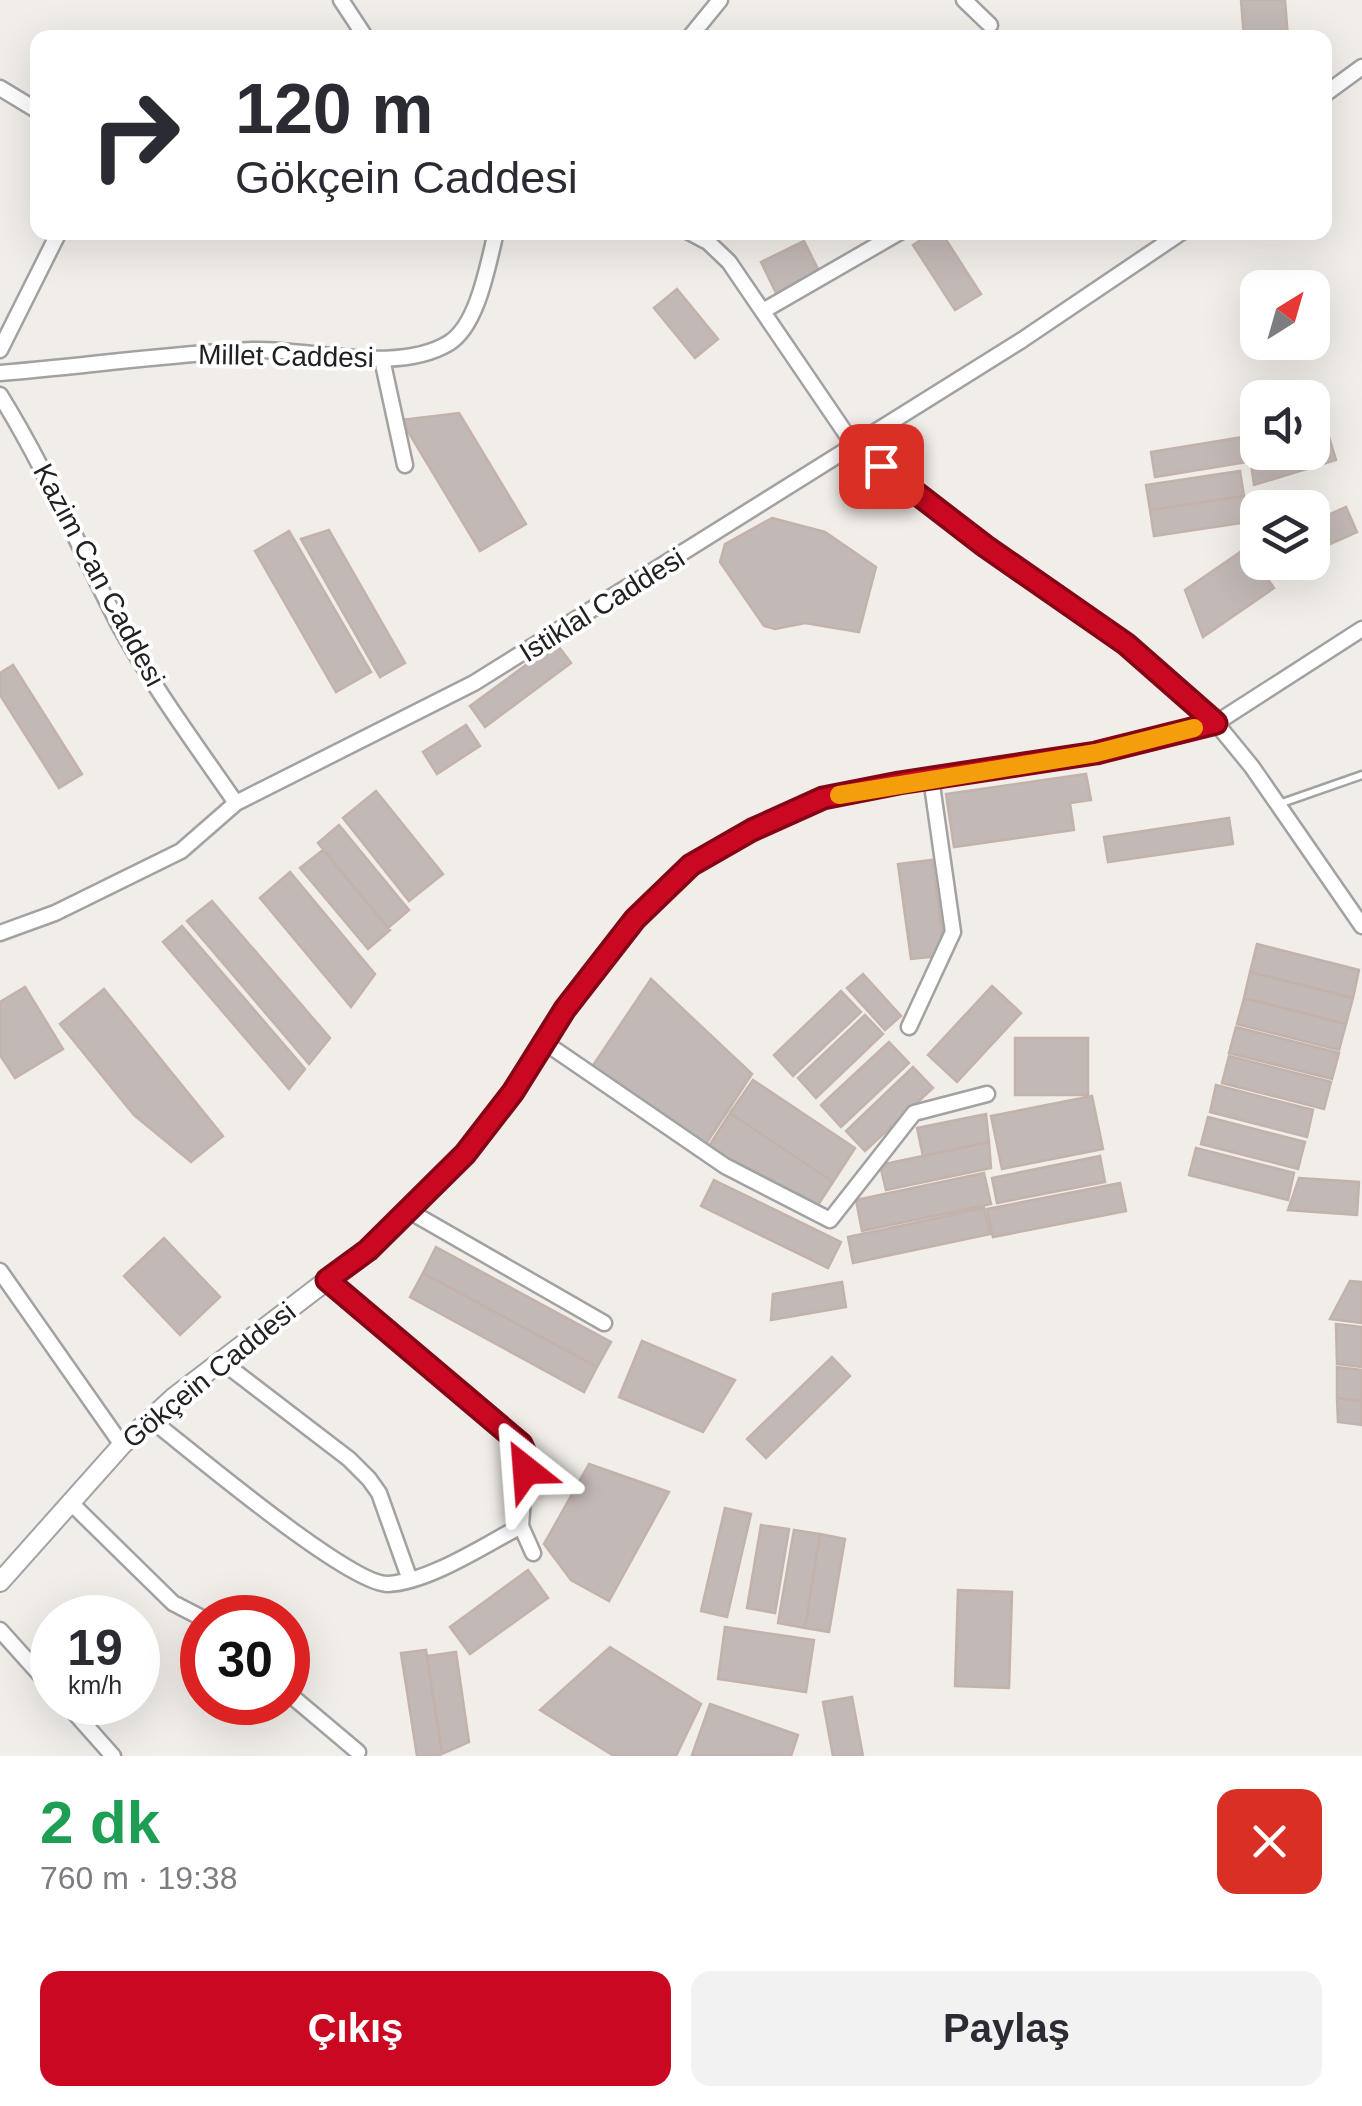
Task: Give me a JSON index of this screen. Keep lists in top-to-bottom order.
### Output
{
  "streets": {
    "street": [
      "Millet Caddesi",
      "Kazim Can Caddesi",
      "Istiklal Caddesi",
      "Gökçein Caddesi"
    ]
  },
  "crossings": [
    ["Kazim Can Caddesi", "Istiklal Caddesi"]
  ],
  "north": "top right",
  "page": {
    "turn": ["120 m", "Gökçein Caddesi"],
    "speed": "19 km/h",
    "limit": "30",
    "heading": ["2 dk", "760 m · 19:38"],
    "buttons": ["Çıkış", "Paylaş"]
  }
}
